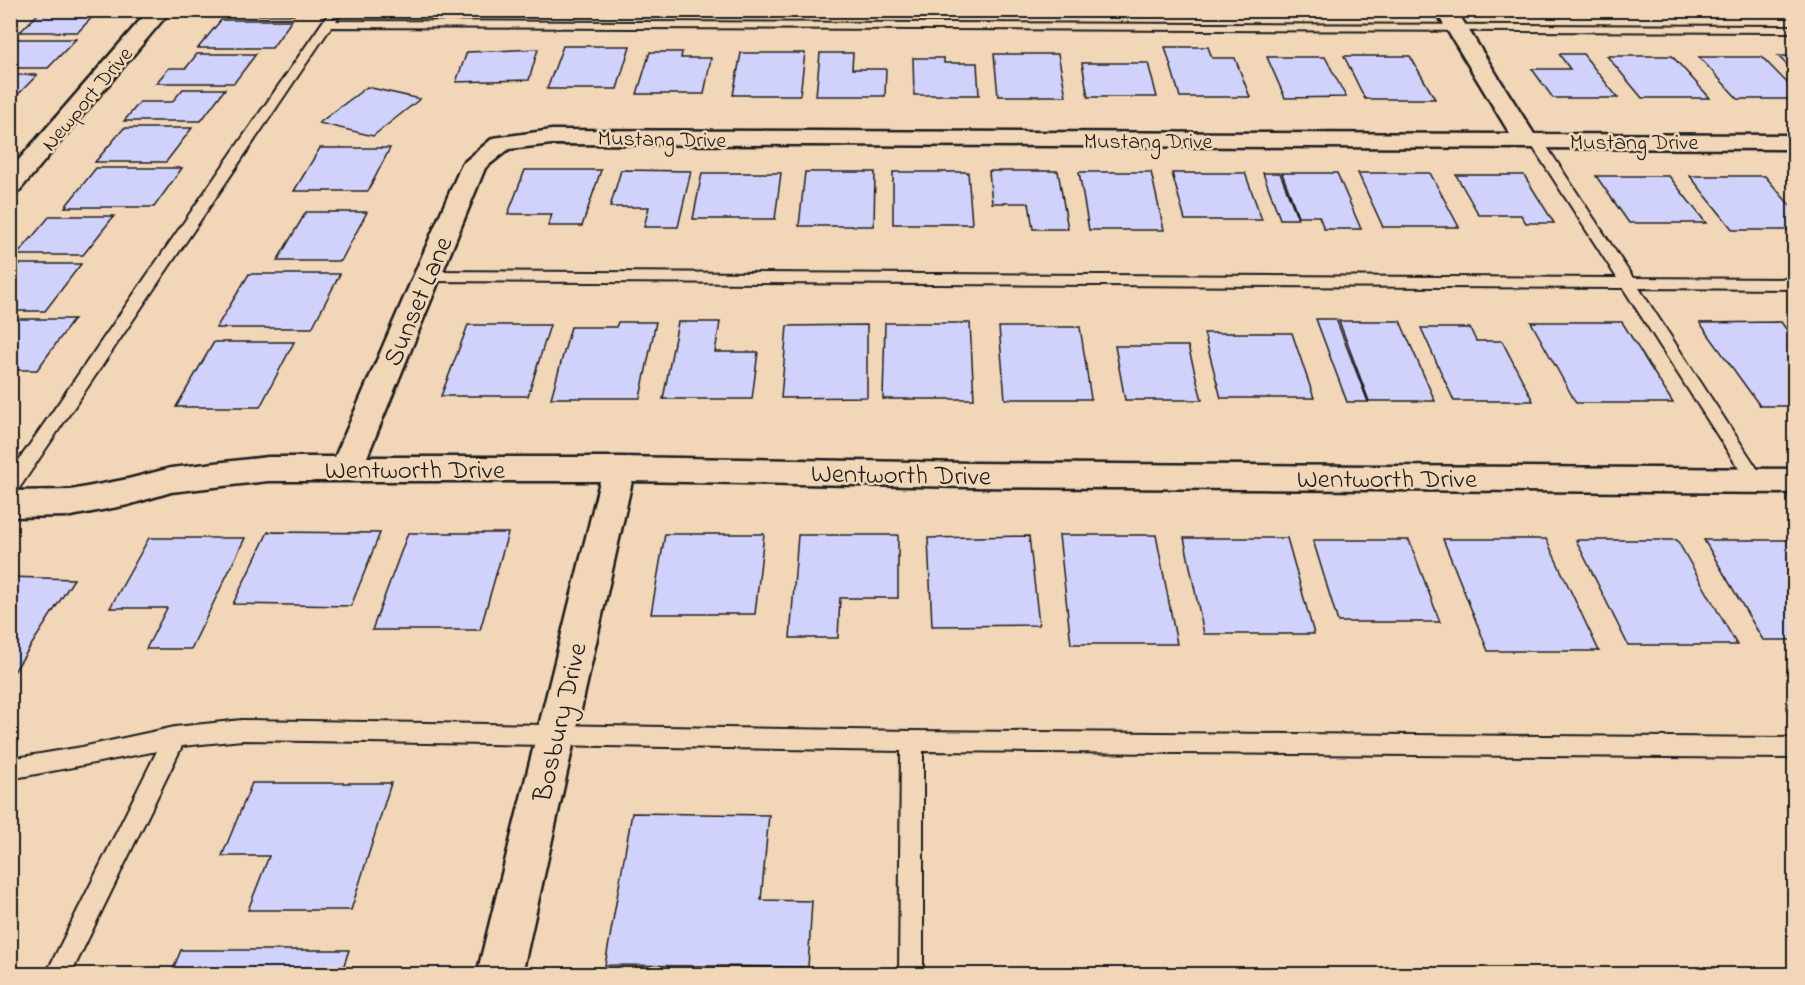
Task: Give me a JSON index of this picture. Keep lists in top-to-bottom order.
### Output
{
  "streets": {
    "street": [
      "Newport Drive",
      "Mustang Drive",
      "Sunset Lane",
      "Wentworth Drive",
      "Bosbury Drive"
    ]
  },
  "crossings": [
    ["Mustang Drive", "Sunset Lane"],
    ["Sunset Lane", "Wentworth Drive"],
    ["Wentworth Drive", "Bosbury Drive"]
  ]
}
